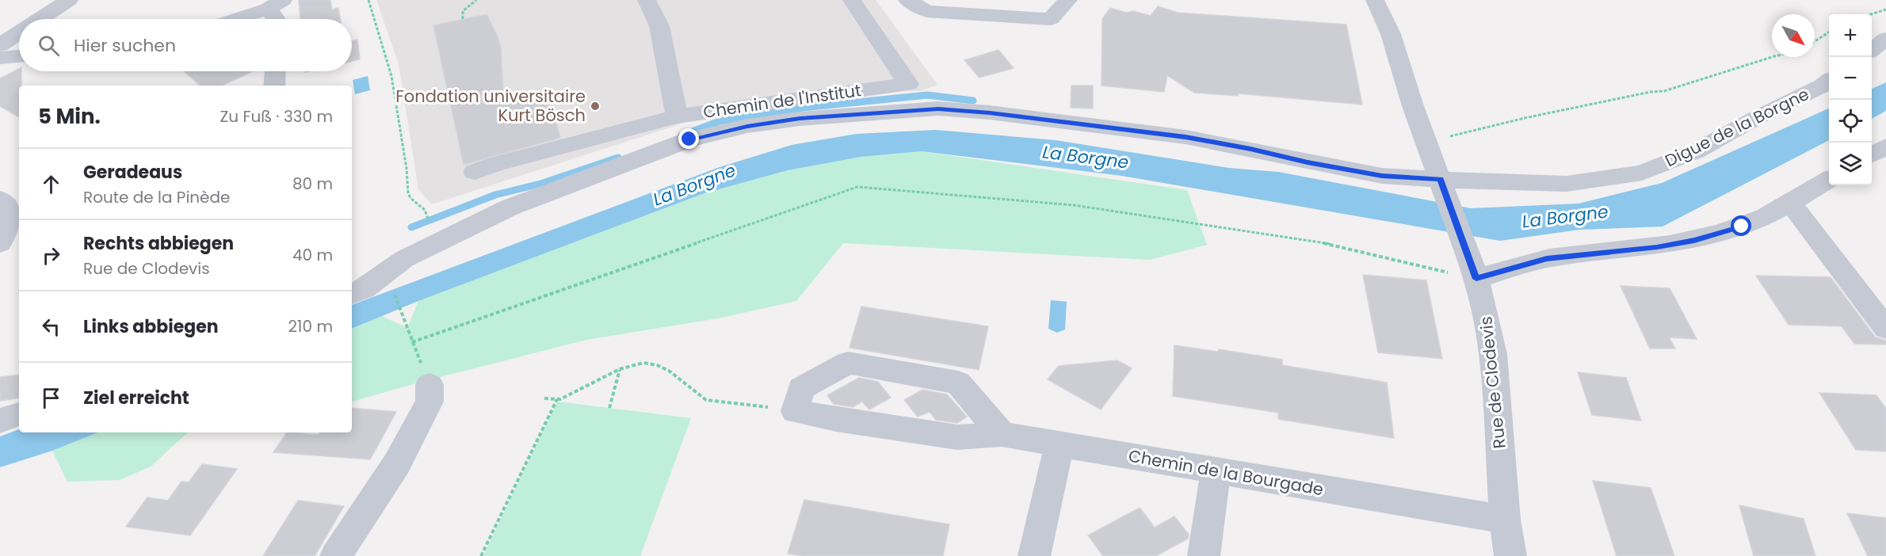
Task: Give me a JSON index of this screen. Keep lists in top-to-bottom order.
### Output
{
  "streets": {
    "street": [
      "Chemin de l'Institut",
      "Digue de la Borgne",
      "Rue de Clodevis",
      "Chemin de la Bourgade"
    ]
  },
  "crossings": [
    ["Digue de la Borgne", "Rue de Clodevis"],
    ["Rue de Clodevis", "Chemin de la Bourgade"]
  ],
  "water": ["La Borgne"],
  "places": ["Fondation universitaire Kurt Bösch"],
  "north": "bottom right",
  "page": {
    "map_buttons": ["+", "−"],
    "search": "Hier suchen",
    "heading": ["5 Min.", "Zu Fuß · 330 m"],
    "list": [
      ["Geradeaus", "Route de la Pinède", "80 m"],
      ["Rechts abbiegen", "Rue de Clodevis", "40 m"],
      ["Links abbiegen", "210 m"],
      "Ziel erreicht"
    ]
  }
}
